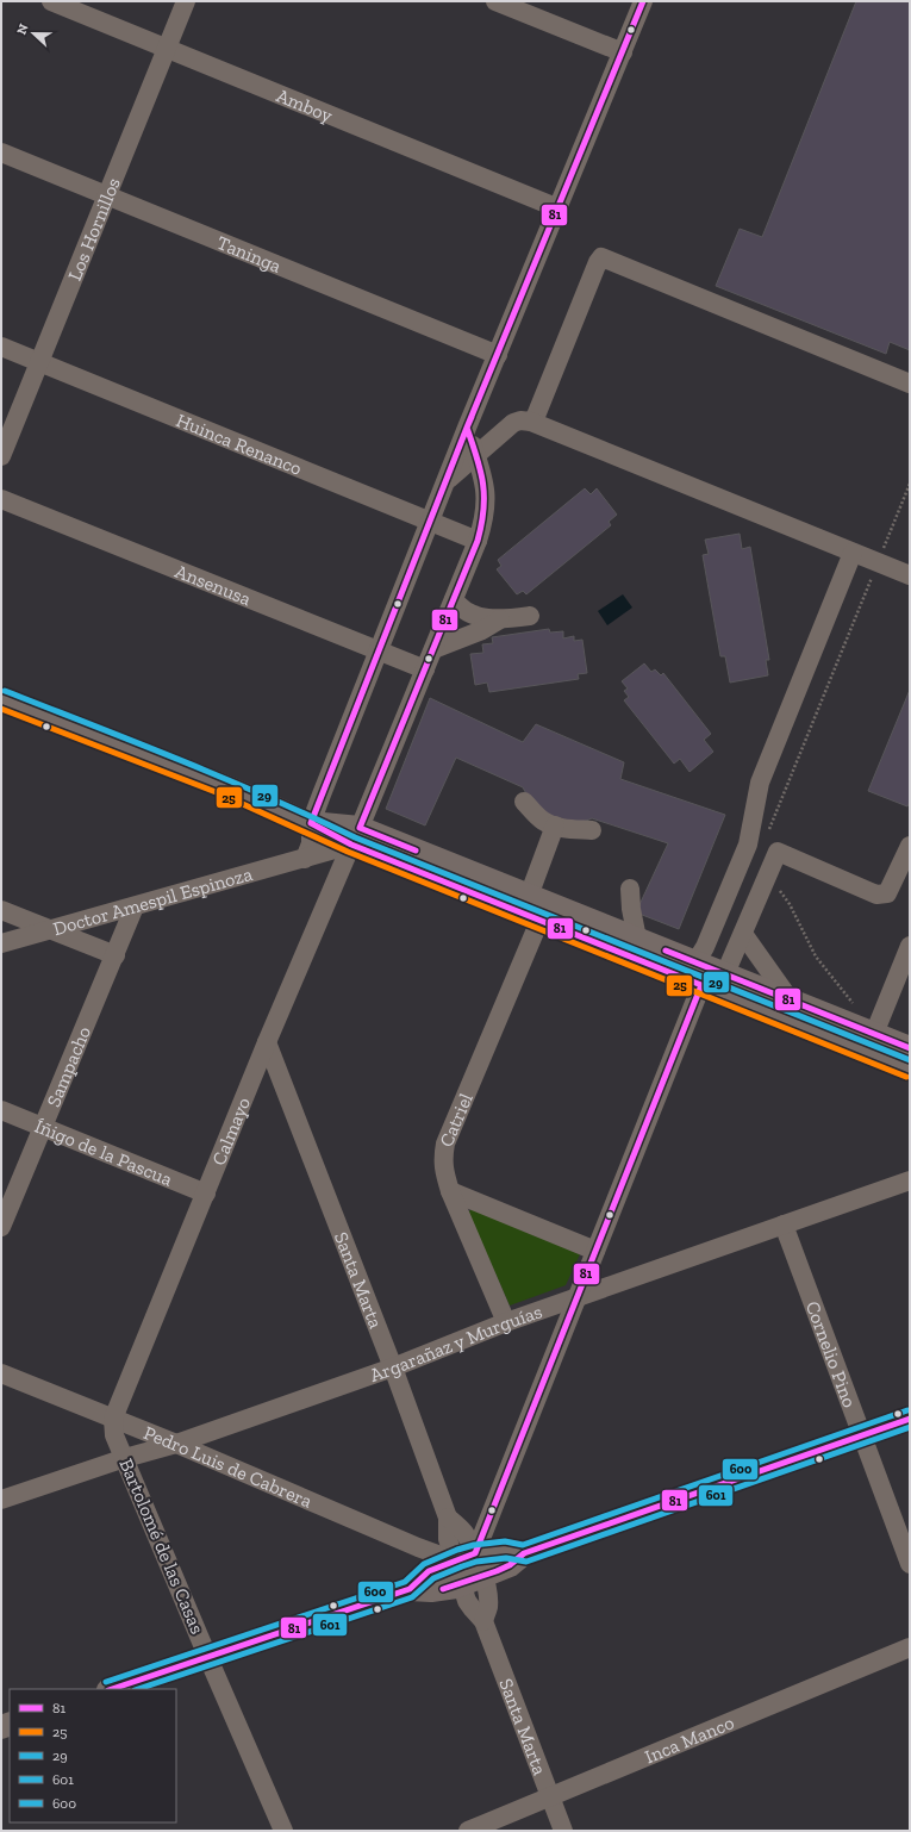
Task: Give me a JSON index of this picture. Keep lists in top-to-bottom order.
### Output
{
  "streets": {
    "street": [
      "Amboy",
      "Los Hornillos",
      "Taninga",
      "Huinca Renanco",
      "Ansenusa",
      "Doctor Amespil Espinoza",
      "Sampacho",
      "Catriel",
      "Calmayo",
      "Íñigo de la Pascua",
      "Santa Marta",
      "Argarañaz y Murguías",
      "Cornelio Pino",
      "Pedro Luis de Cabrera",
      "Bartolomé de las Casas",
      "Inca Manco"
    ]
  },
  "crossings": [
    ["Amboy", "Los Hornillos"],
    ["Los Hornillos", "Taninga"],
    ["Los Hornillos", "Huinca Renanco"],
    ["Huinca Renanco", "Calmayo"],
    ["Ansenusa", "Calmayo"],
    ["Doctor Amespil Espinoza", "Sampacho"],
    ["Doctor Amespil Espinoza", "Calmayo"],
    ["Sampacho", "Íñigo de la Pascua"],
    ["Catriel", "Argarañaz y Murguías"],
    ["Calmayo", "Íñigo de la Pascua"],
    ["Calmayo", "Santa Marta"],
    ["Calmayo", "Pedro Luis de Cabrera"],
    ["Calmayo", "Bartolomé de las Casas"],
    ["Santa Marta", "Argarañaz y Murguías"],
    ["Santa Marta", "Pedro Luis de Cabrera"],
    ["Santa Marta", "Inca Manco"],
    ["Argarañaz y Murguías", "Cornelio Pino"],
    ["Argarañaz y Murguías", "Pedro Luis de Cabrera"],
    ["Argarañaz y Murguías", "Bartolomé de las Casas"],
    ["Pedro Luis de Cabrera", "Bartolomé de las Casas"]
  ],
  "lines": [
    "transit line 81",
    "transit line 29",
    "transit line 25",
    "transit line 600",
    "transit line 601"
  ],
  "legend": [
    "81",
    "25",
    "29",
    "601",
    "600"
  ],
  "north": "left"
}
